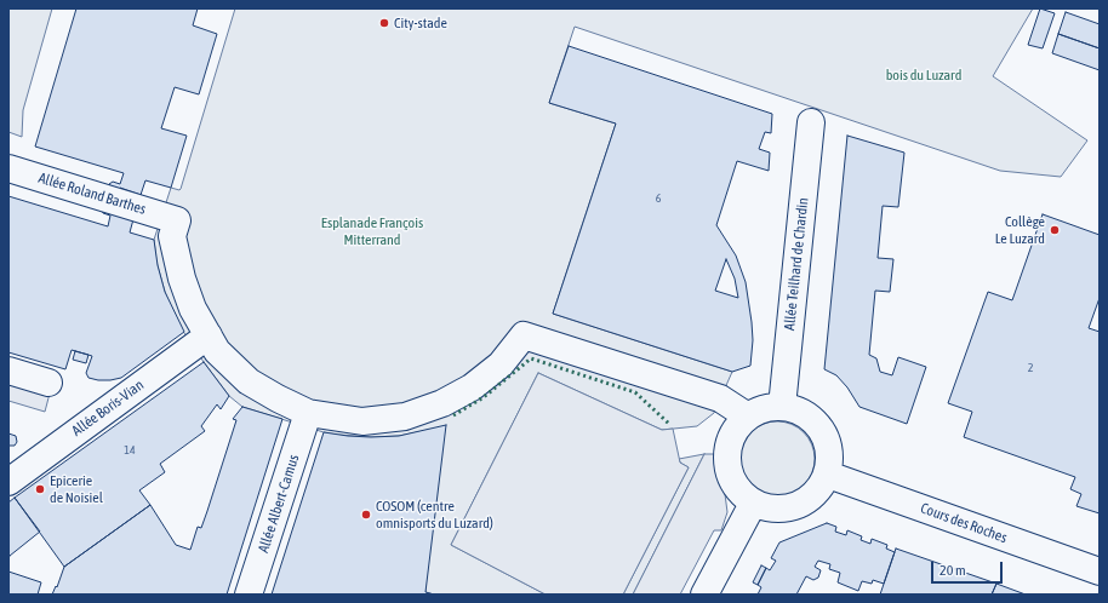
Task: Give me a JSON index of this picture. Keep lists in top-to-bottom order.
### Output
{
  "streets": {
    "street": [
      "Allée Roland Barthes",
      "Allée Teilhard de Chardin",
      "Allée Boris-Vian",
      "Allée Albert-Camus",
      "Cours des Roches"
    ]
  },
  "crossings": [
    ["Allée Roland Barthes", "Allée Boris-Vian"],
    ["Allée Teilhard de Chardin", "Cours des Roches"]
  ],
  "parks": ["bois du Luzard", "Esplanade François Mitterrand"],
  "places": [
    "City-stade",
    "Collège Le Luzard",
    "Epicerie de Noisiel",
    "COSOM (centre omnisports du Luzard)"
  ],
  "house_numbers": ["6", "2", "14"],
  "scale_bar": "20 m"
}
